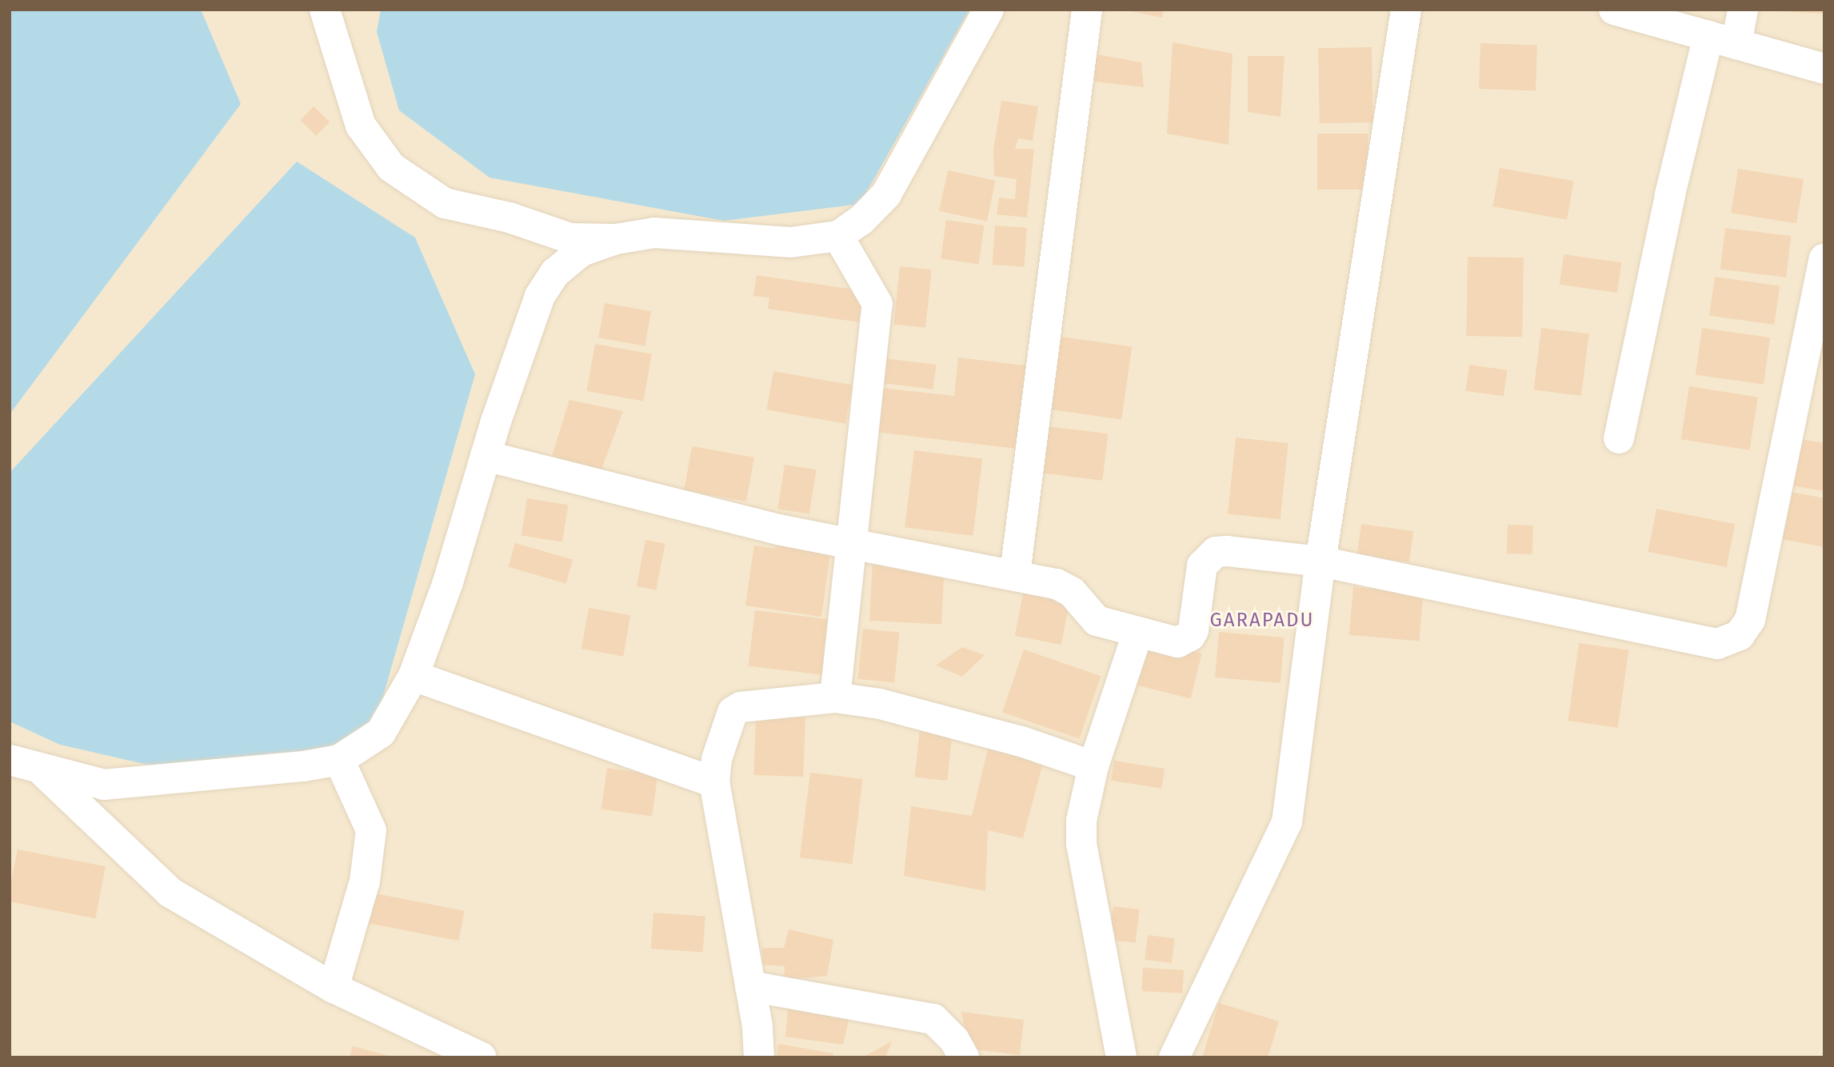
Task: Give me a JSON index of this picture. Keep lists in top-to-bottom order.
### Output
{
  "districts": ["GARAPADU"]
}
